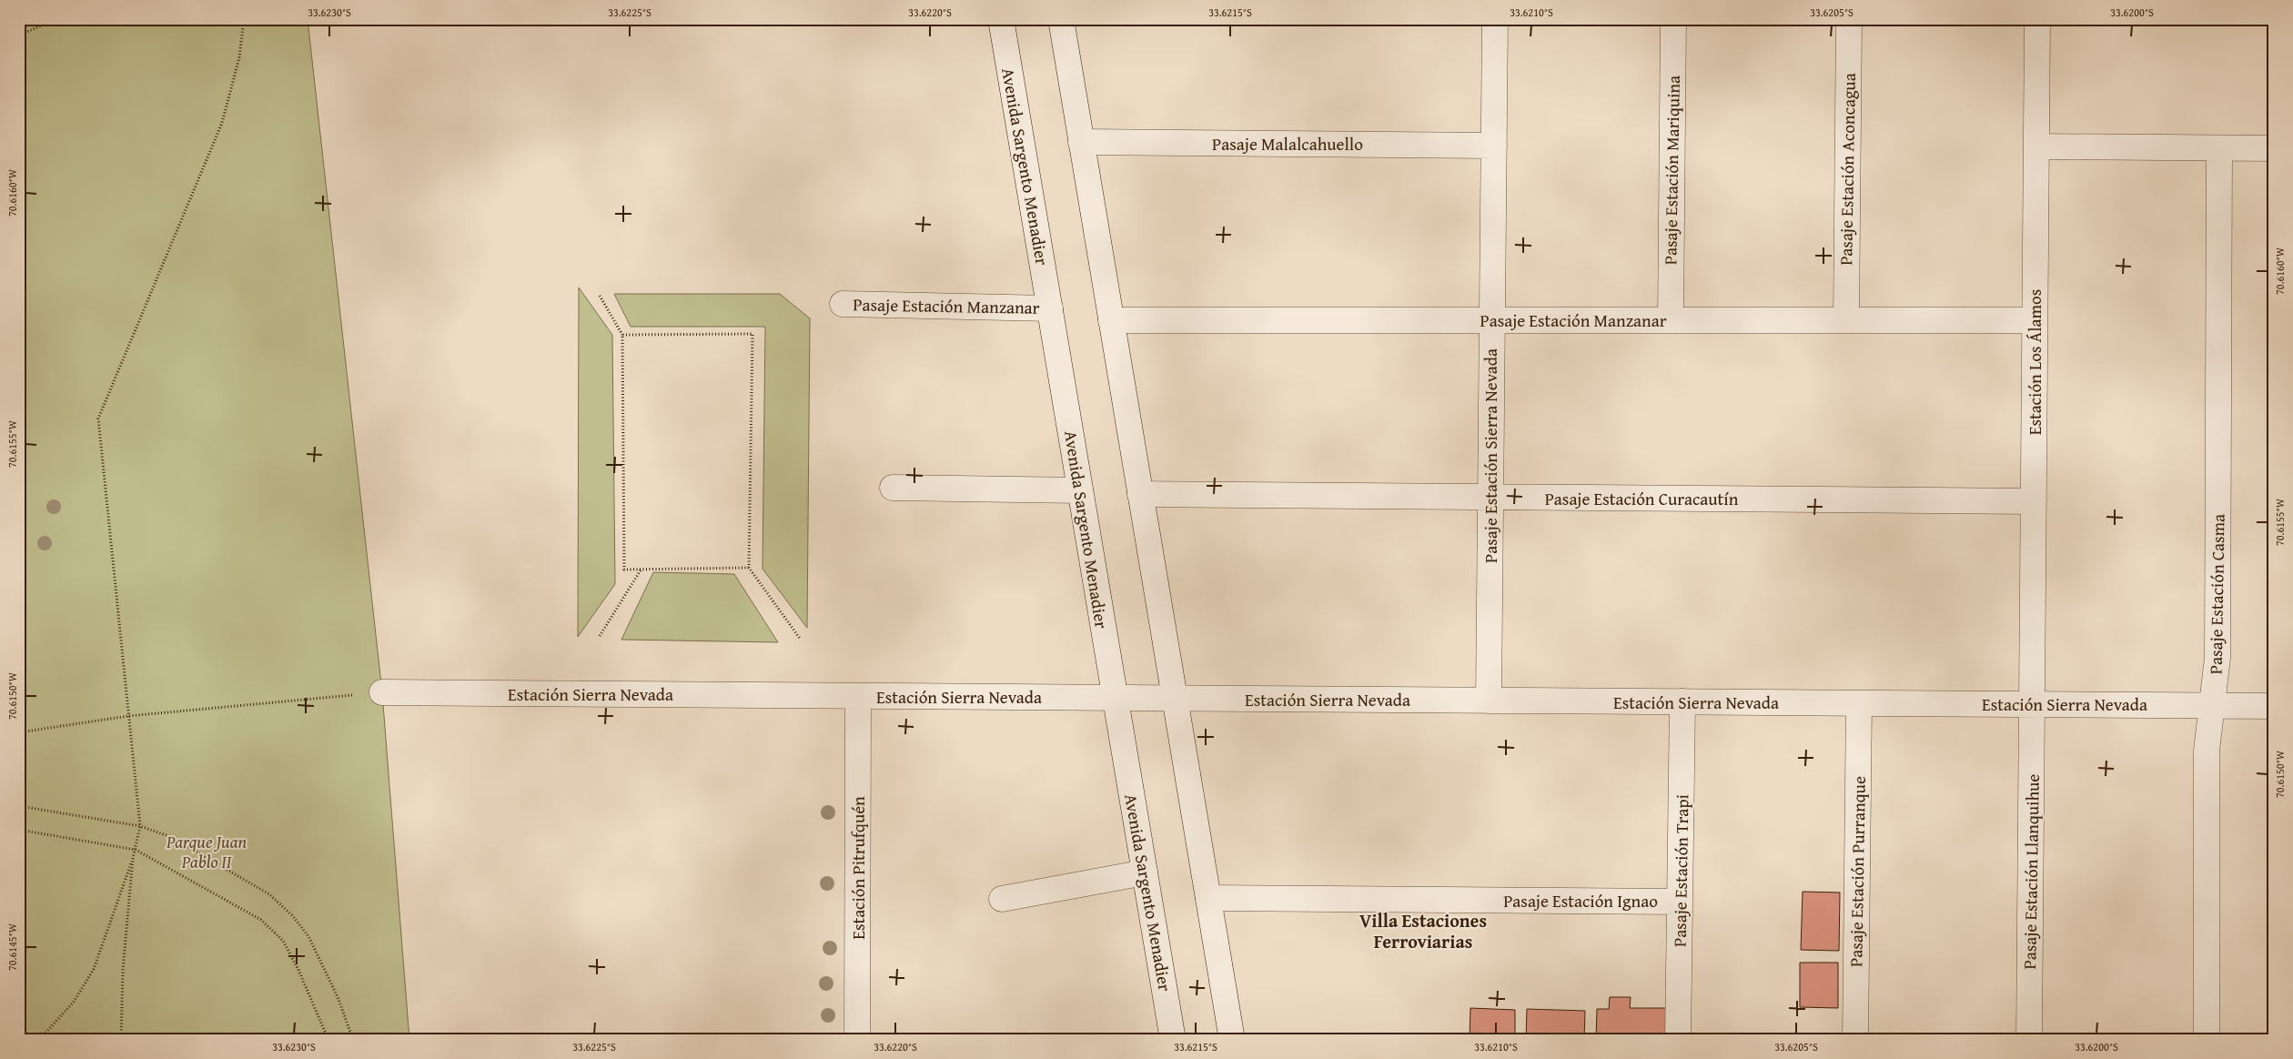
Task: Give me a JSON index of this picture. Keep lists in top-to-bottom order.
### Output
{
  "streets": {
    "street": [
      "Pasaje Malalcahuello",
      "Avenida Sargento Menadier",
      "Pasaje Estación Aconcagua",
      "Pasaje Estación Mariquina",
      "Pasaje Estación Manzanar",
      "Estación Los Álamos",
      "Pasaje Estación Sierra Nevada",
      "Pasaje Estación Curacautín",
      "Pasaje Estación Casma",
      "Estación Sierra Nevada",
      "Estación Pitrufquén",
      "Pasaje Estación Trapi",
      "Pasaje Estación Purranque",
      "Pasaje Estación Llanquihue",
      "Pasaje Estación Ignao"
    ]
  },
  "crossings": [
    ["Pasaje Malalcahuello", "Pasaje Estación Sierra Nevada"],
    ["Avenida Sargento Menadier", "Pasaje Estación Manzanar"],
    ["Avenida Sargento Menadier", "Estación Sierra Nevada"],
    ["Pasaje Estación Aconcagua", "Pasaje Estación Manzanar"],
    ["Pasaje Estación Mariquina", "Pasaje Estación Manzanar"],
    ["Pasaje Estación Manzanar", "Estación Los Álamos"],
    ["Pasaje Estación Manzanar", "Pasaje Estación Sierra Nevada"],
    ["Estación Los Álamos", "Pasaje Estación Curacautín"],
    ["Estación Los Álamos", "Estación Sierra Nevada"],
    ["Estación Los Álamos", "Pasaje Estación Llanquihue"],
    ["Pasaje Estación Sierra Nevada", "Pasaje Estación Curacautín"],
    ["Pasaje Estación Sierra Nevada", "Estación Sierra Nevada"],
    ["Pasaje Estación Casma", "Estación Sierra Nevada"],
    ["Estación Sierra Nevada", "Estación Pitrufquén"],
    ["Estación Sierra Nevada", "Pasaje Estación Trapi"],
    ["Estación Sierra Nevada", "Pasaje Estación Purranque"],
    ["Estación Sierra Nevada", "Pasaje Estación Llanquihue"],
    ["Pasaje Estación Trapi", "Pasaje Estación Ignao"]
  ],
  "districts": ["Villa Estaciones Ferroviarias"],
  "parks": ["Parque Juan Pablo II"],
  "coordinates": [
    "33.6230°S",
    "33.6225°S",
    "33.6220°S",
    "33.6215°S",
    "33.6210°S",
    "33.6205°S",
    "33.6200°S",
    "70.6160°W",
    "70.6155°W",
    "70.6150°W",
    "70.6145°W"
  ]
}
